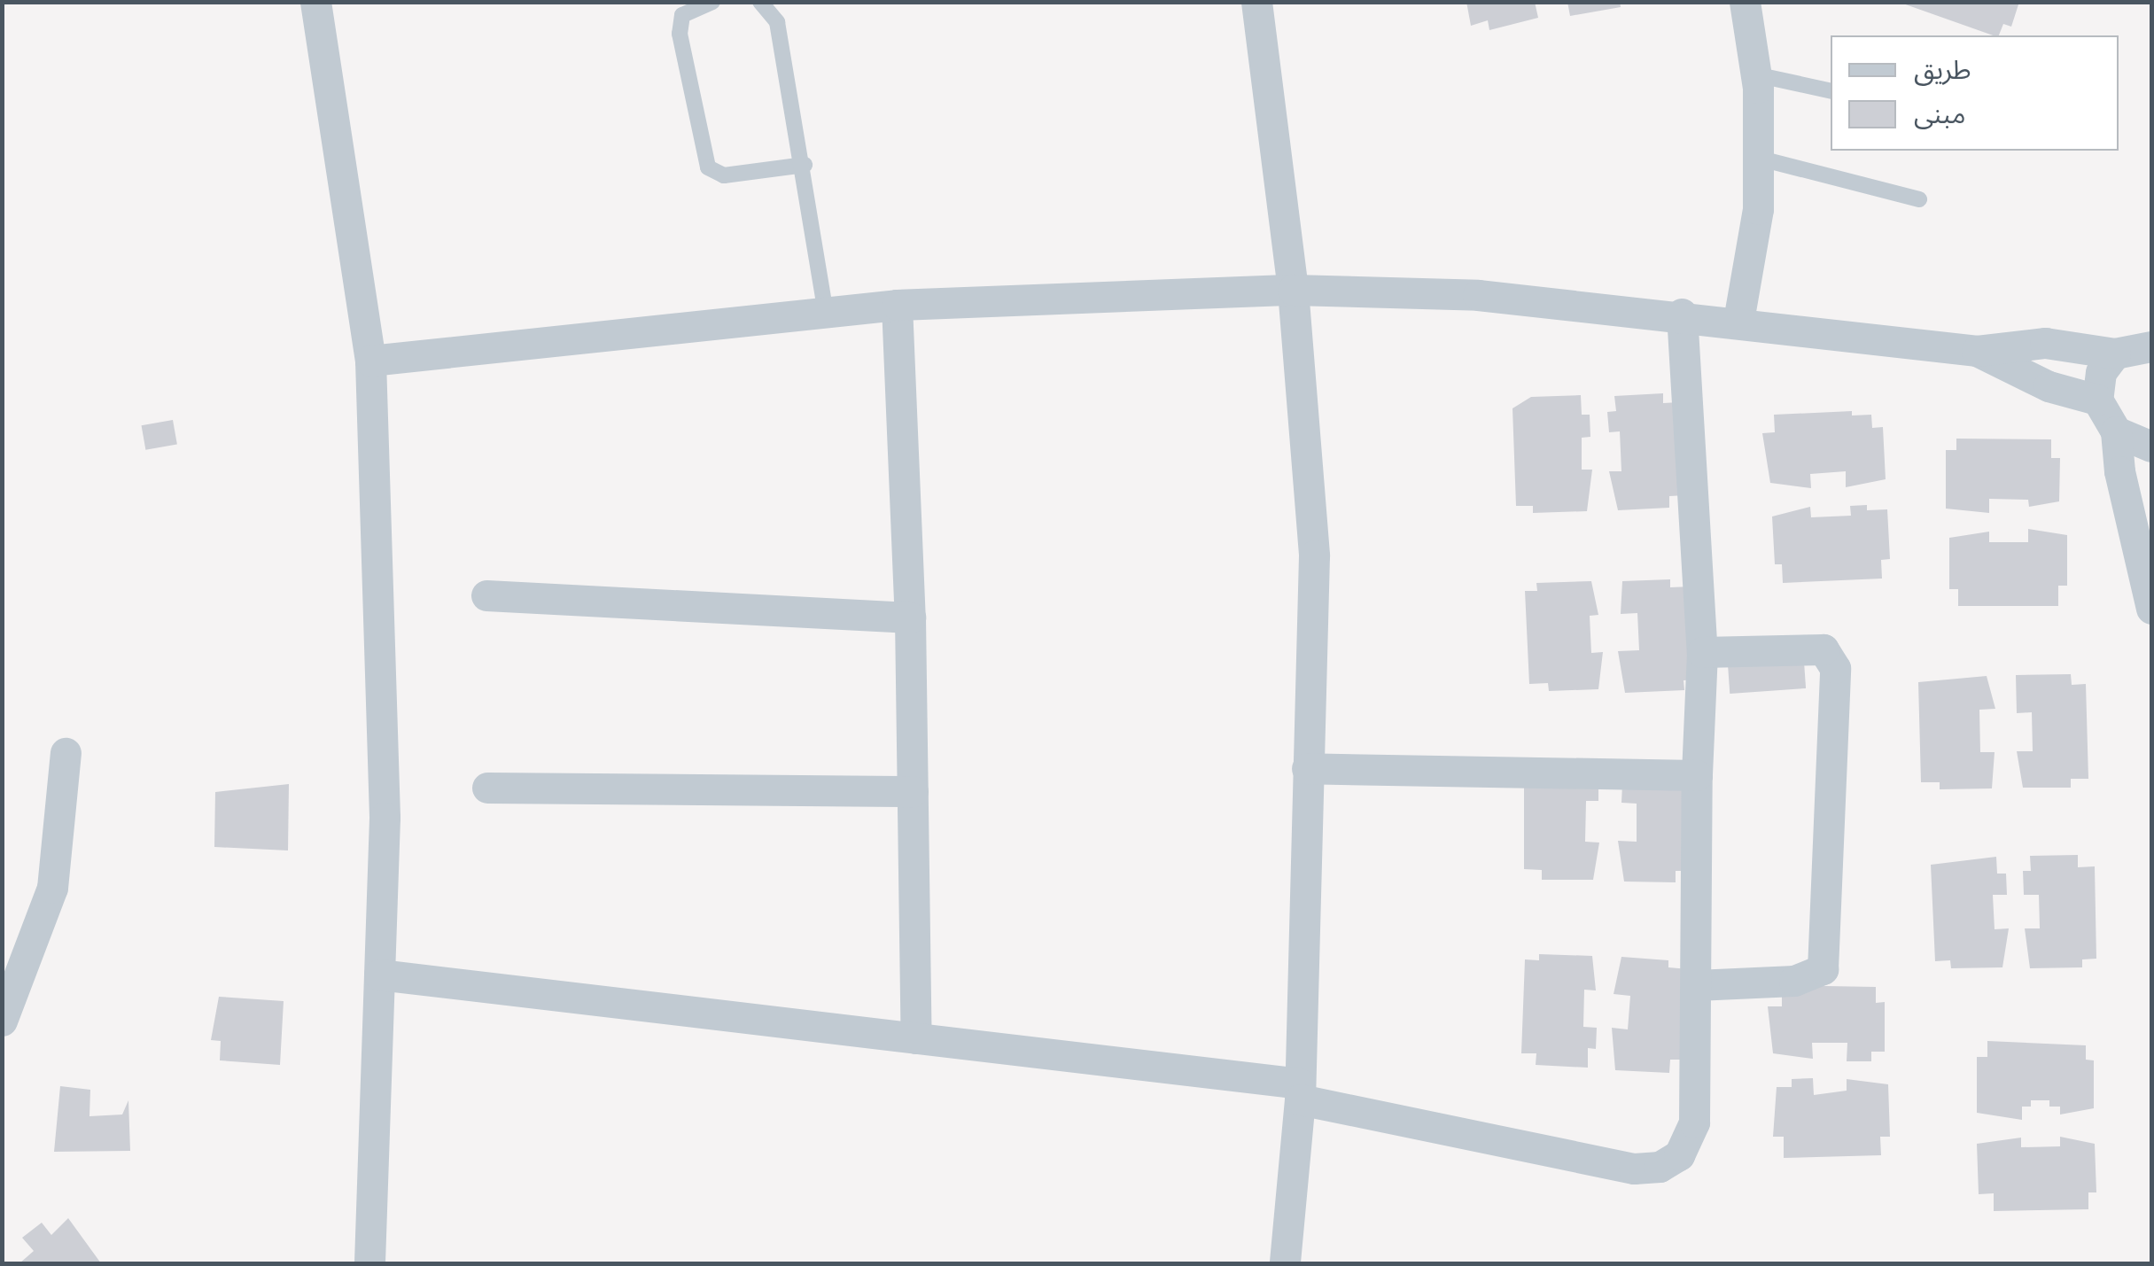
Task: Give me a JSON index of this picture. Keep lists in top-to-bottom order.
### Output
{
  "legend": ["طريق", "مبنى"]
}
